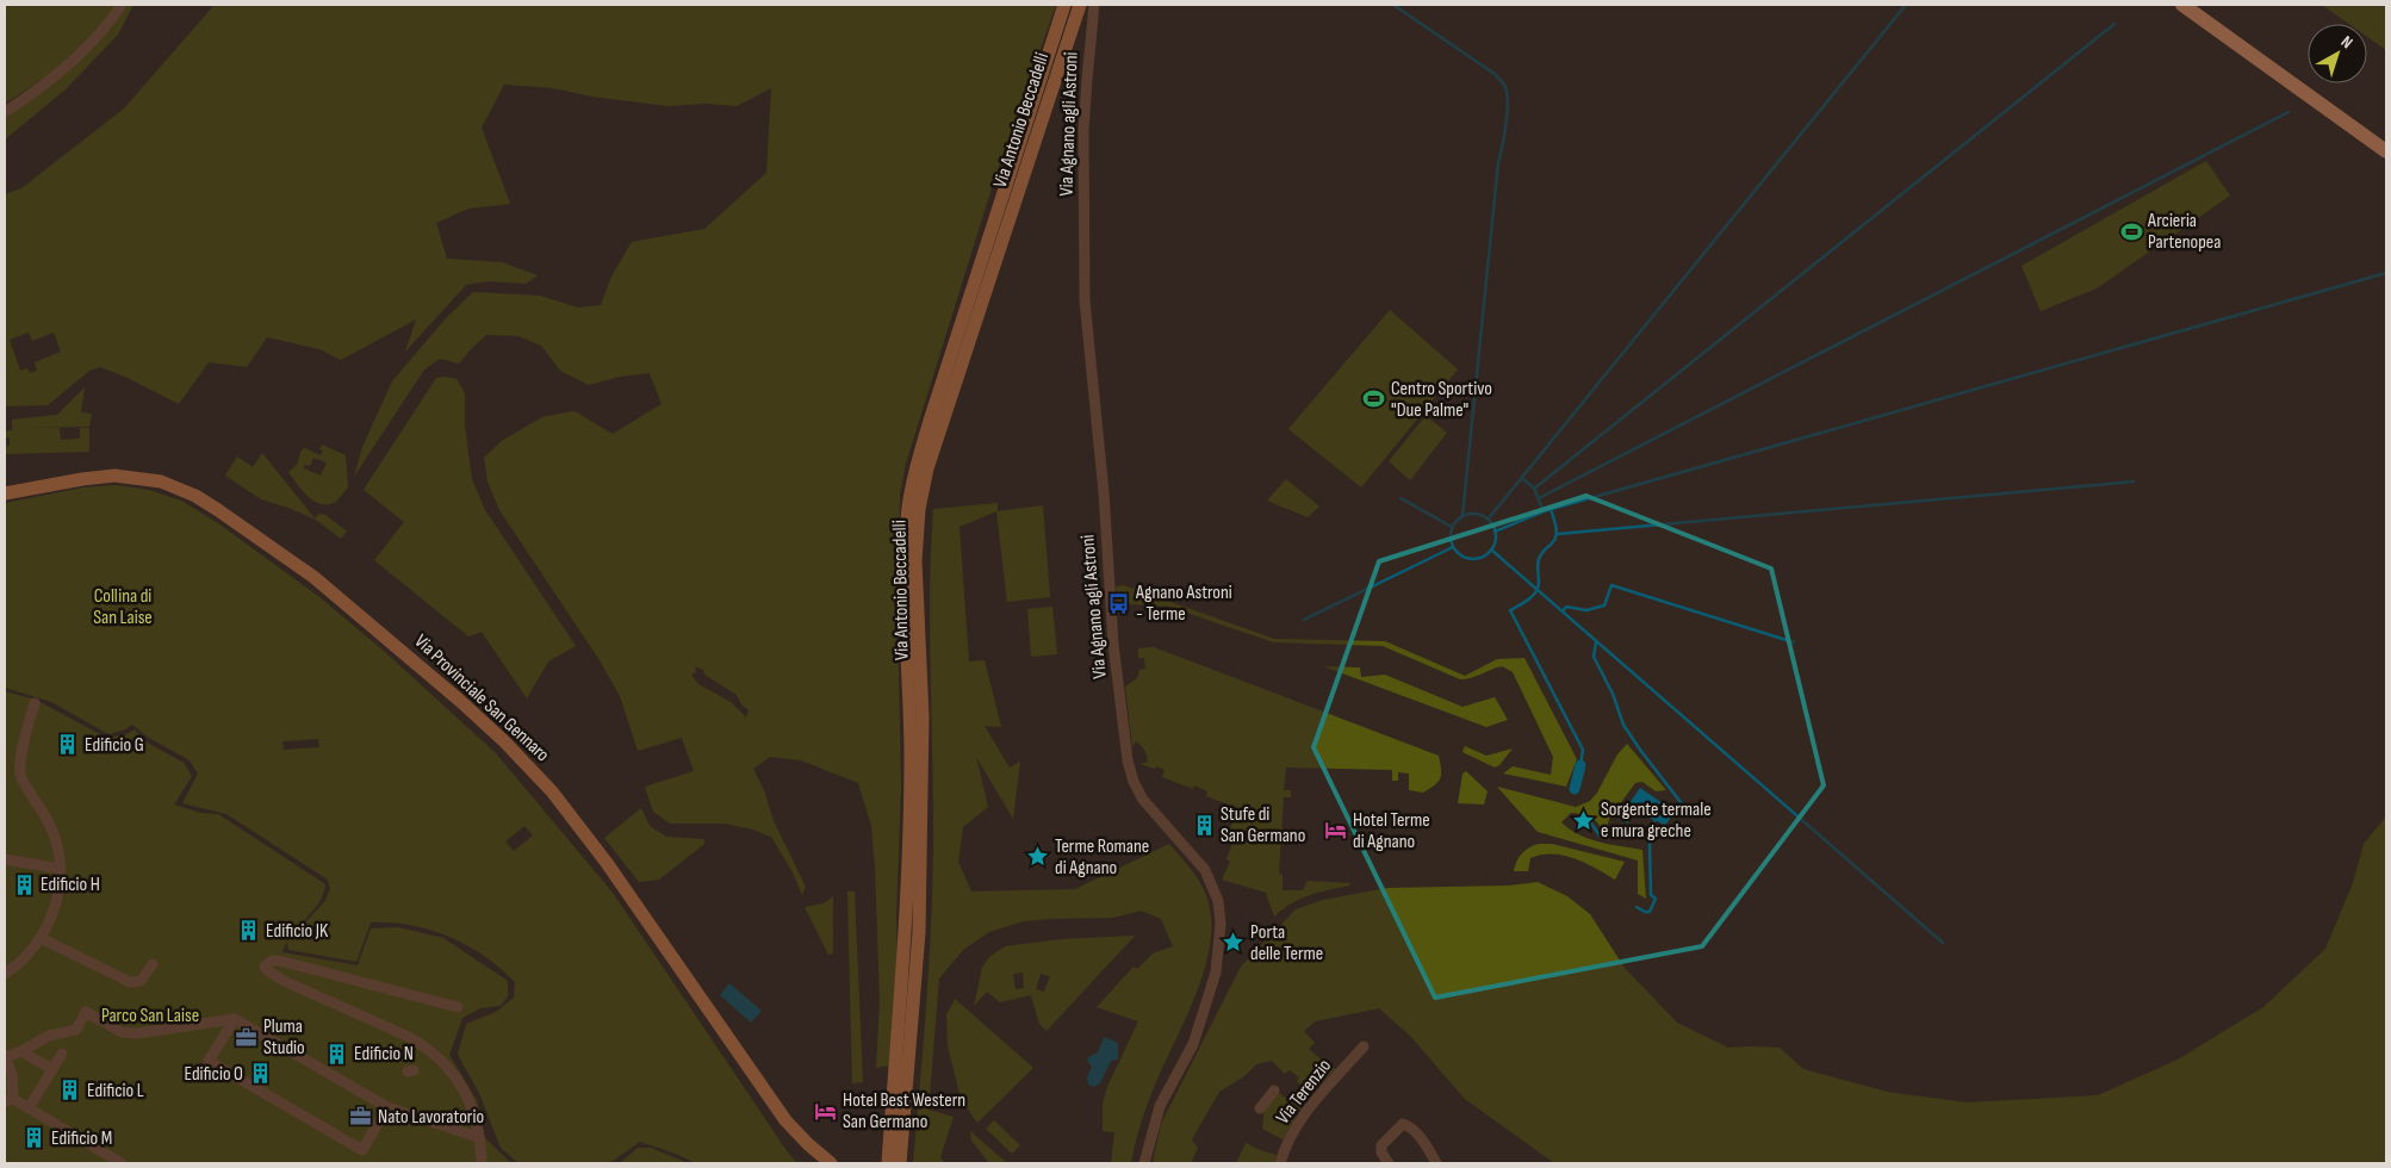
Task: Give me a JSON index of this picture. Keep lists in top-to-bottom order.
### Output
{
  "streets": {
    "main road": ["Via Antonio Beccadelli", "Via Provinciale San Gennaro"],
    "street": ["Via Agnano agli Astroni", "Via Terenzio"]
  },
  "parks": ["Collina di San Laise", "Parco San Laise"],
  "places": {
    "sports": ["Arcieria Partenopea", "Centro Sportivo \"Due Palme\""],
    "bus stop": ["Agnano Astroni - Terme"],
    "building": [
      "Edificio G",
      "Stufe di San Germano",
      "Edificio H",
      "Edificio JK",
      "Edificio N",
      "Edificio O",
      "Edificio L",
      "Edificio M"
    ],
    "place": ["Sorgente termale e mura greche", "Terme Romane di Agnano", "Porta delle Terme"],
    "hotel": ["Hotel Terme di Agnano", "Hotel Best Western San Germano"],
    "office": ["Pluma Studio", "Nato Lavoratorio"]
  },
  "north": "top right"
}
